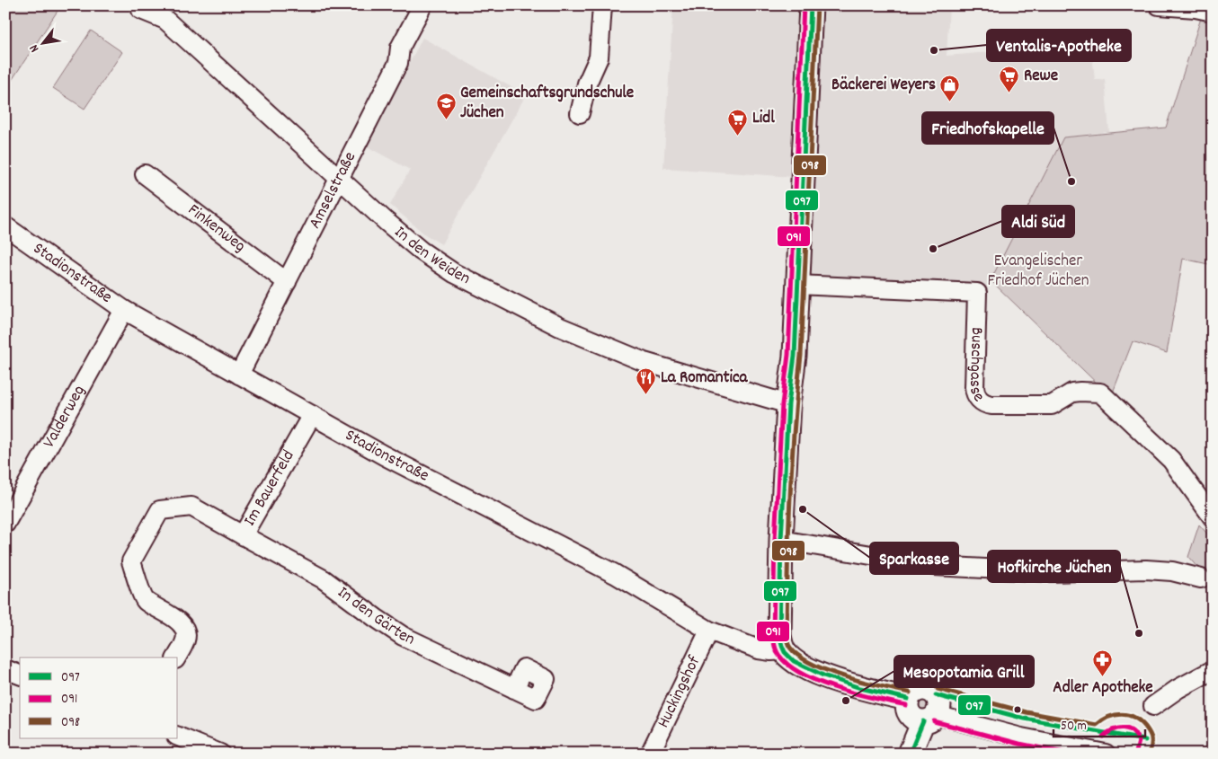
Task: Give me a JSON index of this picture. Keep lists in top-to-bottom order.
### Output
{
  "streets": {
    "street": [
      "Amselstraße",
      "Finkenweg",
      "In den Weiden",
      "Stadionstraße",
      "Buschgasse",
      "Valderweg",
      "Im Bauerfeld",
      "In den Gärten",
      "Huckingshof"
    ]
  },
  "crossings": [
    ["Amselstraße", "Finkenweg"],
    ["Amselstraße", "In den Weiden"],
    ["Amselstraße", "Stadionstraße"],
    ["Stadionstraße", "Valderweg"],
    ["Stadionstraße", "Im Bauerfeld"],
    ["Stadionstraße", "Huckingshof"],
    ["Im Bauerfeld", "In den Gärten"]
  ],
  "parks": ["Evangelischer Friedhof Jüchen"],
  "places": {
    "other": [
      "Ventalis-Apotheke",
      "Friedhofskapelle",
      "Aldi Süd",
      "Sparkasse",
      "Hofkirche Jüchen",
      "Mesopotamia Grill"
    ],
    "supermarket": ["Rewe", "Lidl"],
    "shop": ["Bäckerei Weyers"],
    "school or university": ["Gemeinschaftsgrundschule Jüchen"],
    "restaurant": ["La Romantica"],
    "pharmacy": ["Adler Apotheke"]
  },
  "lines": ["transit line 097", "transit line 091", "transit line 098"],
  "legend": ["097", "091", "098"],
  "scale_bar": "50 m",
  "north": "bottom left"
}
